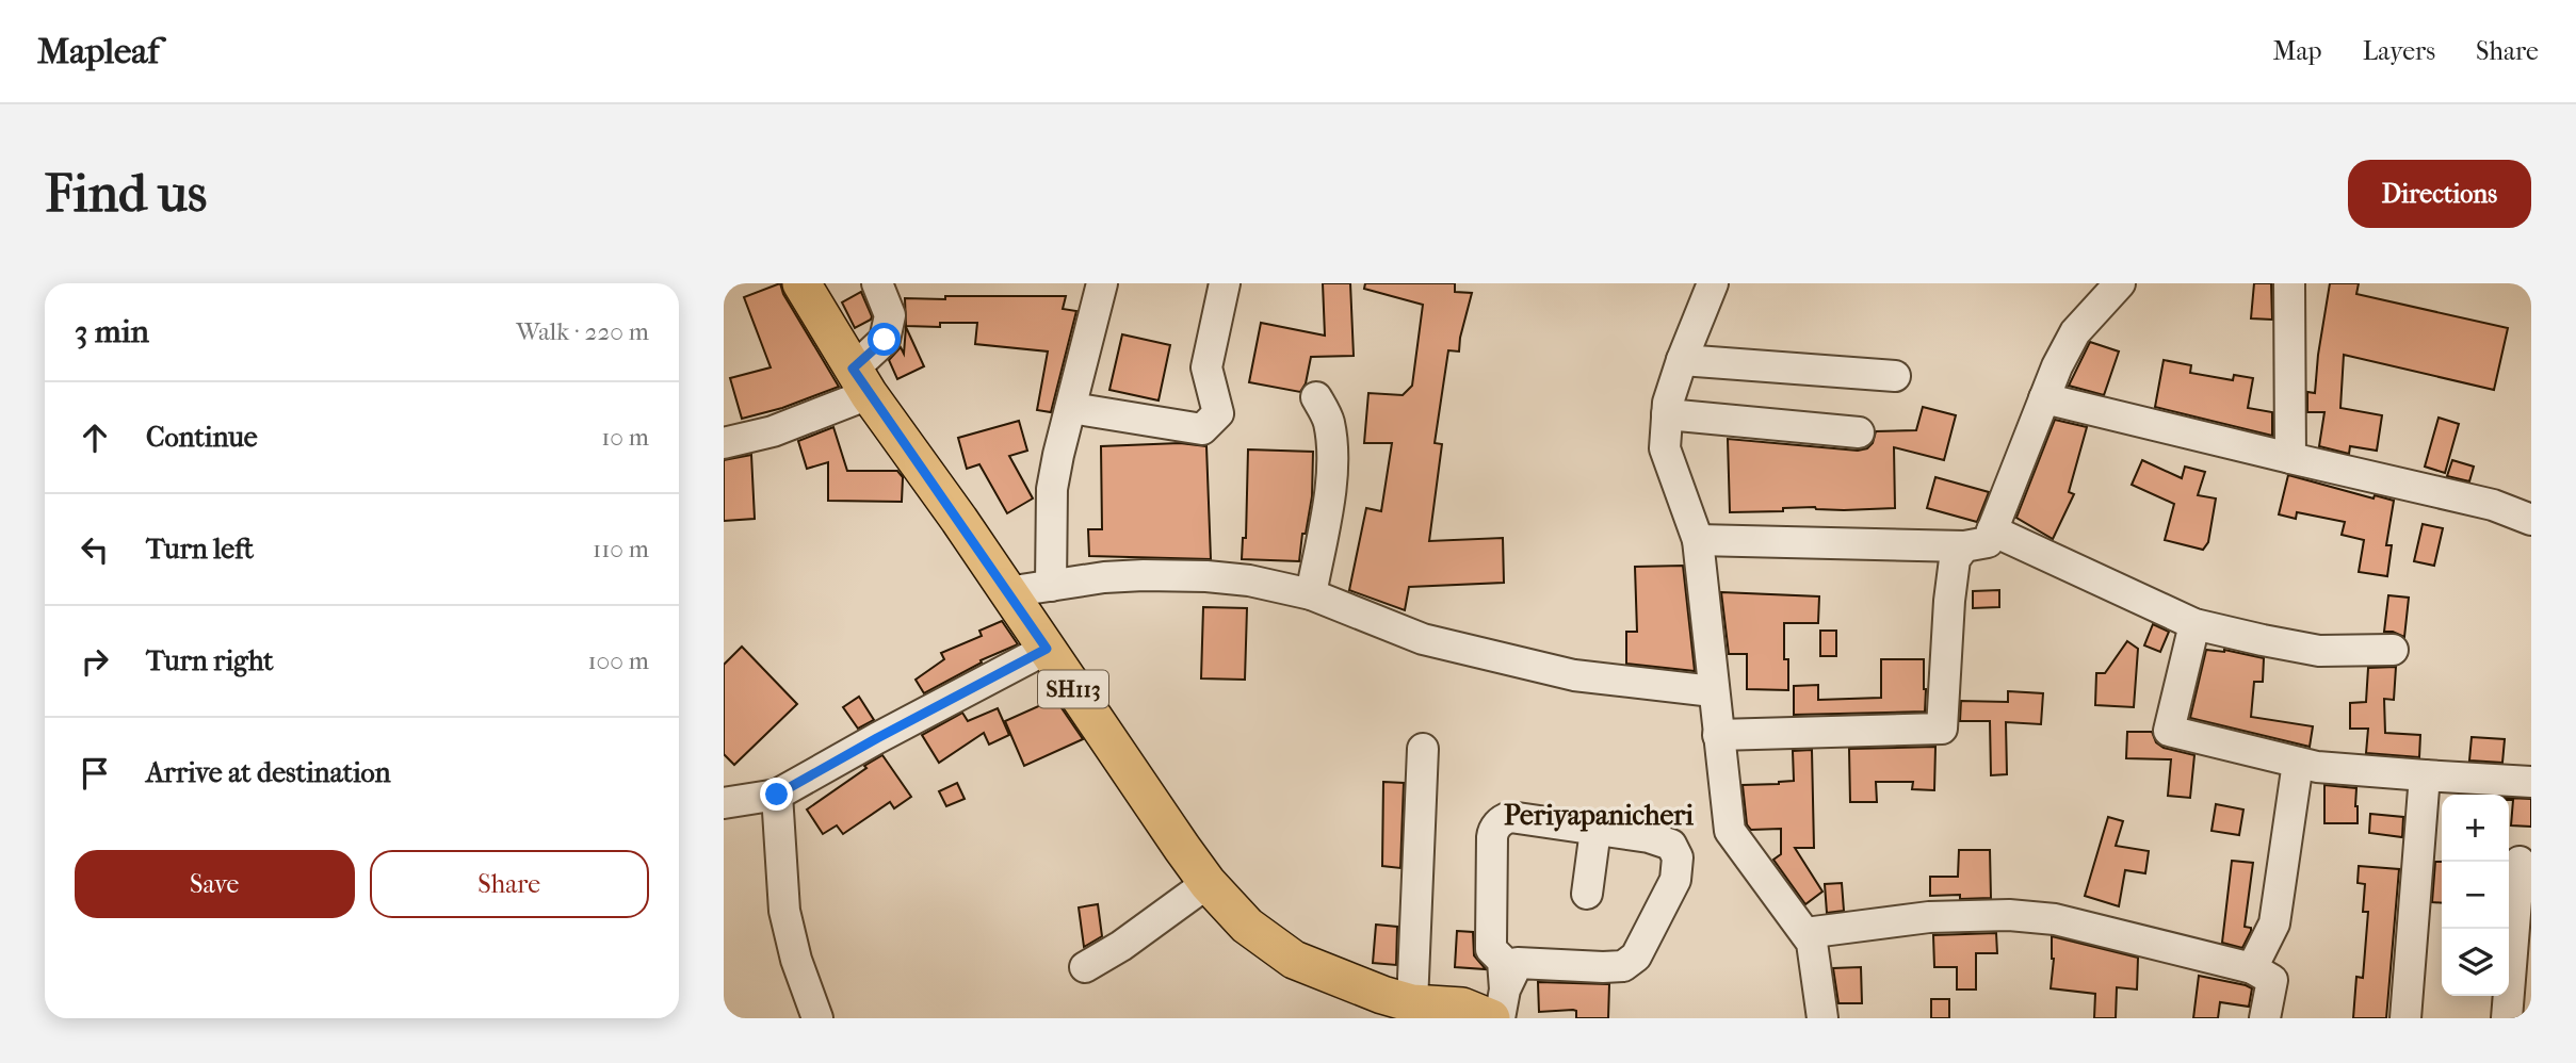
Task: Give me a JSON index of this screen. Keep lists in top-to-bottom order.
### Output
{
  "streets": {
    "main road": ["SH113"]
  },
  "districts": ["Periyapanicheri"],
  "page": {
    "header": "Mapleaf",
    "nav": ["Map", "Layers", "Share"],
    "buttons": [
      "Directions",
      ["Save", "Share"]
    ],
    "title": "Find us",
    "heading": ["3 min", "Walk · 220 m"],
    "list": [
      ["Continue", "10 m"],
      ["Turn left", "110 m"],
      ["Turn right", "100 m"],
      "Arrive at destination"
    ],
    "map_buttons": ["+", "−"]
  }
}
